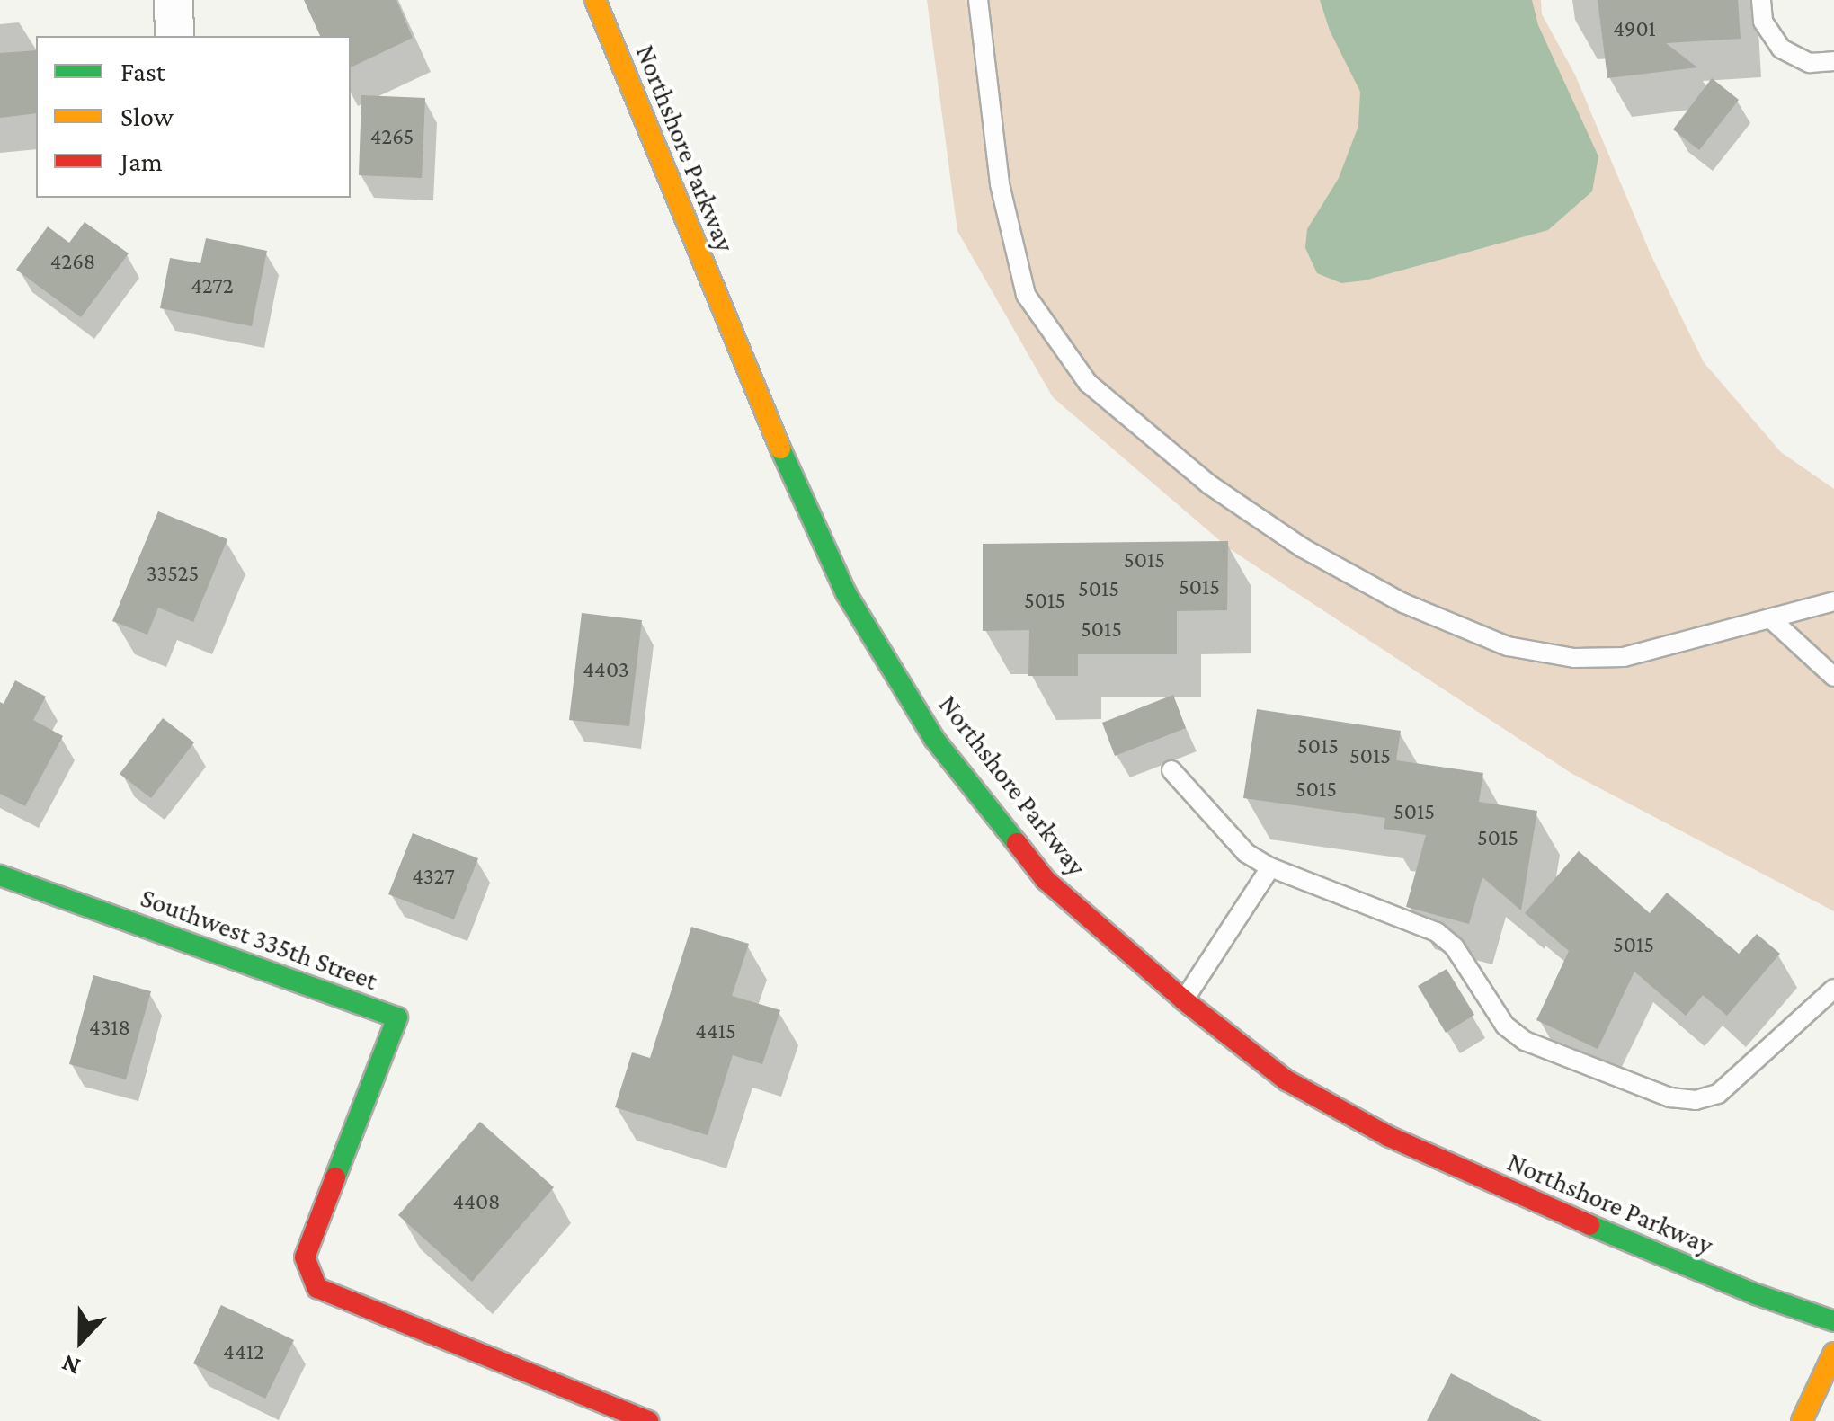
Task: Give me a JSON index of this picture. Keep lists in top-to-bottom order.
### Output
{
  "streets": {
    "street": ["Northshore Parkway", "Southwest 335th Street"]
  },
  "house_numbers": [
    "4901",
    "4265",
    "4268",
    "4272",
    "5015",
    "33525",
    "5015",
    "5015",
    "5015",
    "5015",
    "4403",
    "5015",
    "5015",
    "5015",
    "5015",
    "5015",
    "4327",
    "5015",
    "4318",
    "4415",
    "4408",
    "4412"
  ],
  "legend": ["Fast", "Slow", "Jam"],
  "north": "bottom"
}
